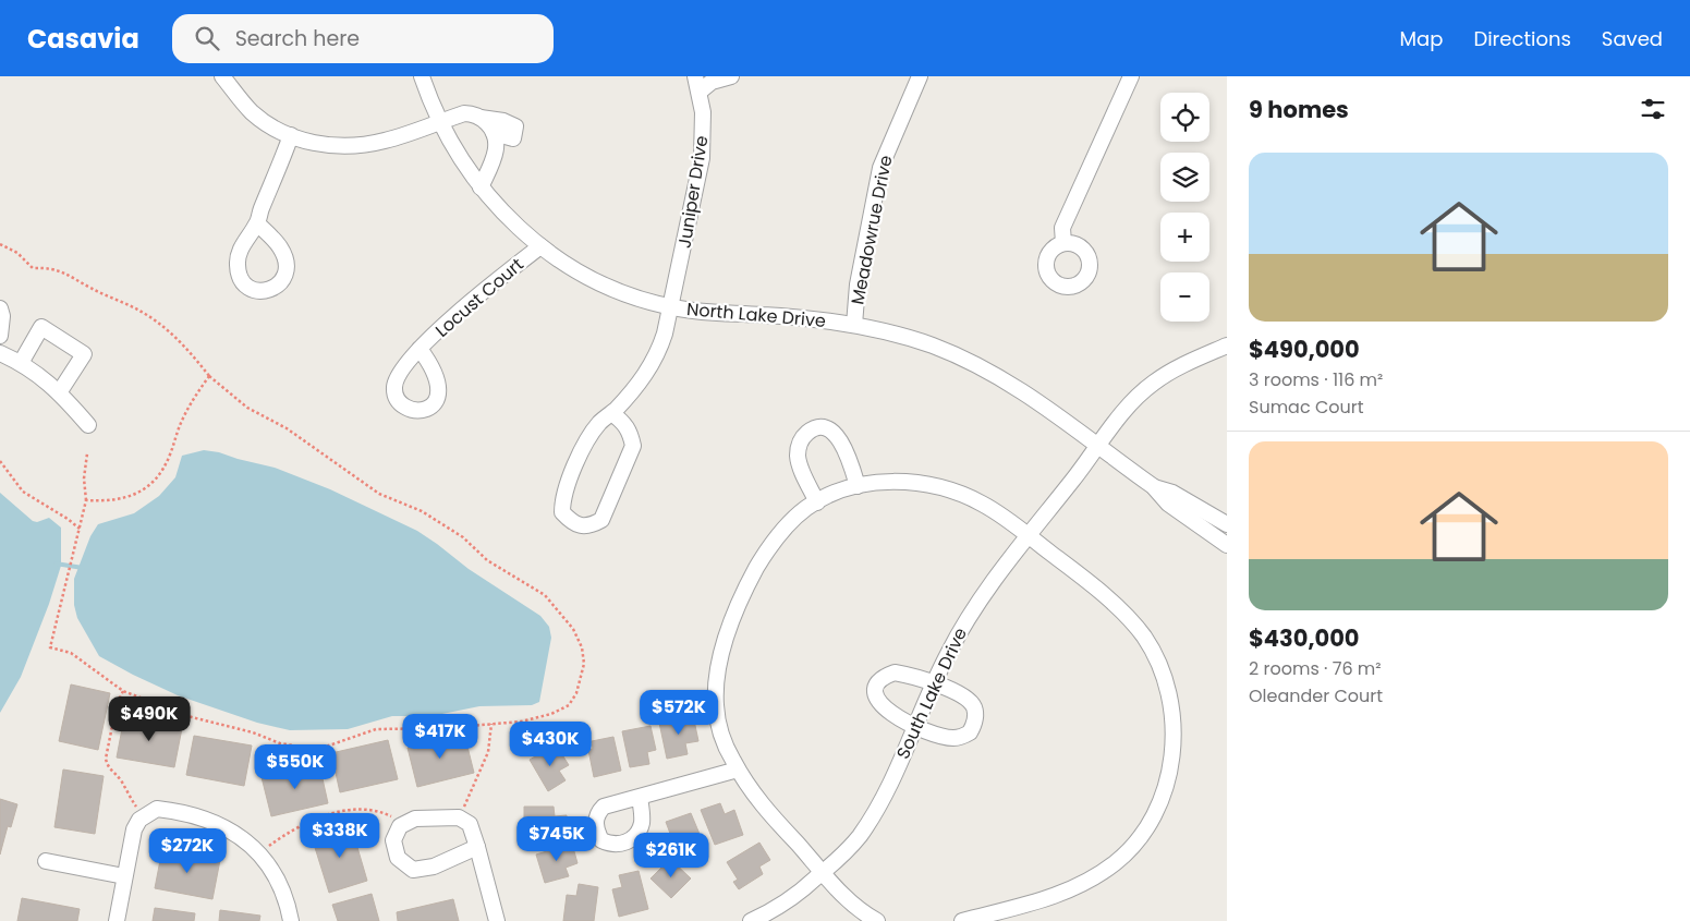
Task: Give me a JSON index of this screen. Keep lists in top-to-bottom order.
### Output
{
  "streets": {
    "street": [
      "Juniper Drive",
      "Meadowrue Drive",
      "Locust Court",
      "North Lake Drive",
      "South Lake Drive"
    ]
  },
  "crossings": [
    ["Juniper Drive", "North Lake Drive"],
    ["Meadowrue Drive", "North Lake Drive"],
    ["Locust Court", "North Lake Drive"],
    ["North Lake Drive", "South Lake Drive"]
  ],
  "page": {
    "header": "Casavia",
    "search": "Search here",
    "nav": ["Map", "Directions", "Saved"],
    "heading": "9 homes",
    "map_buttons": ["+", "−"],
    "list": [
      {
        "name": "$490,000",
        "note": "3 rooms · 116 m² · Sumac Court"
      },
      {
        "name": "$430,000",
        "note": "2 rooms · 76 m² · Oleander Court"
      }
    ],
    "price": [
      "$572K",
      "$490K",
      "$417K",
      "$430K",
      "$550K",
      "$338K",
      "$745K",
      "$272K",
      "$261K"
    ]
  }
}
